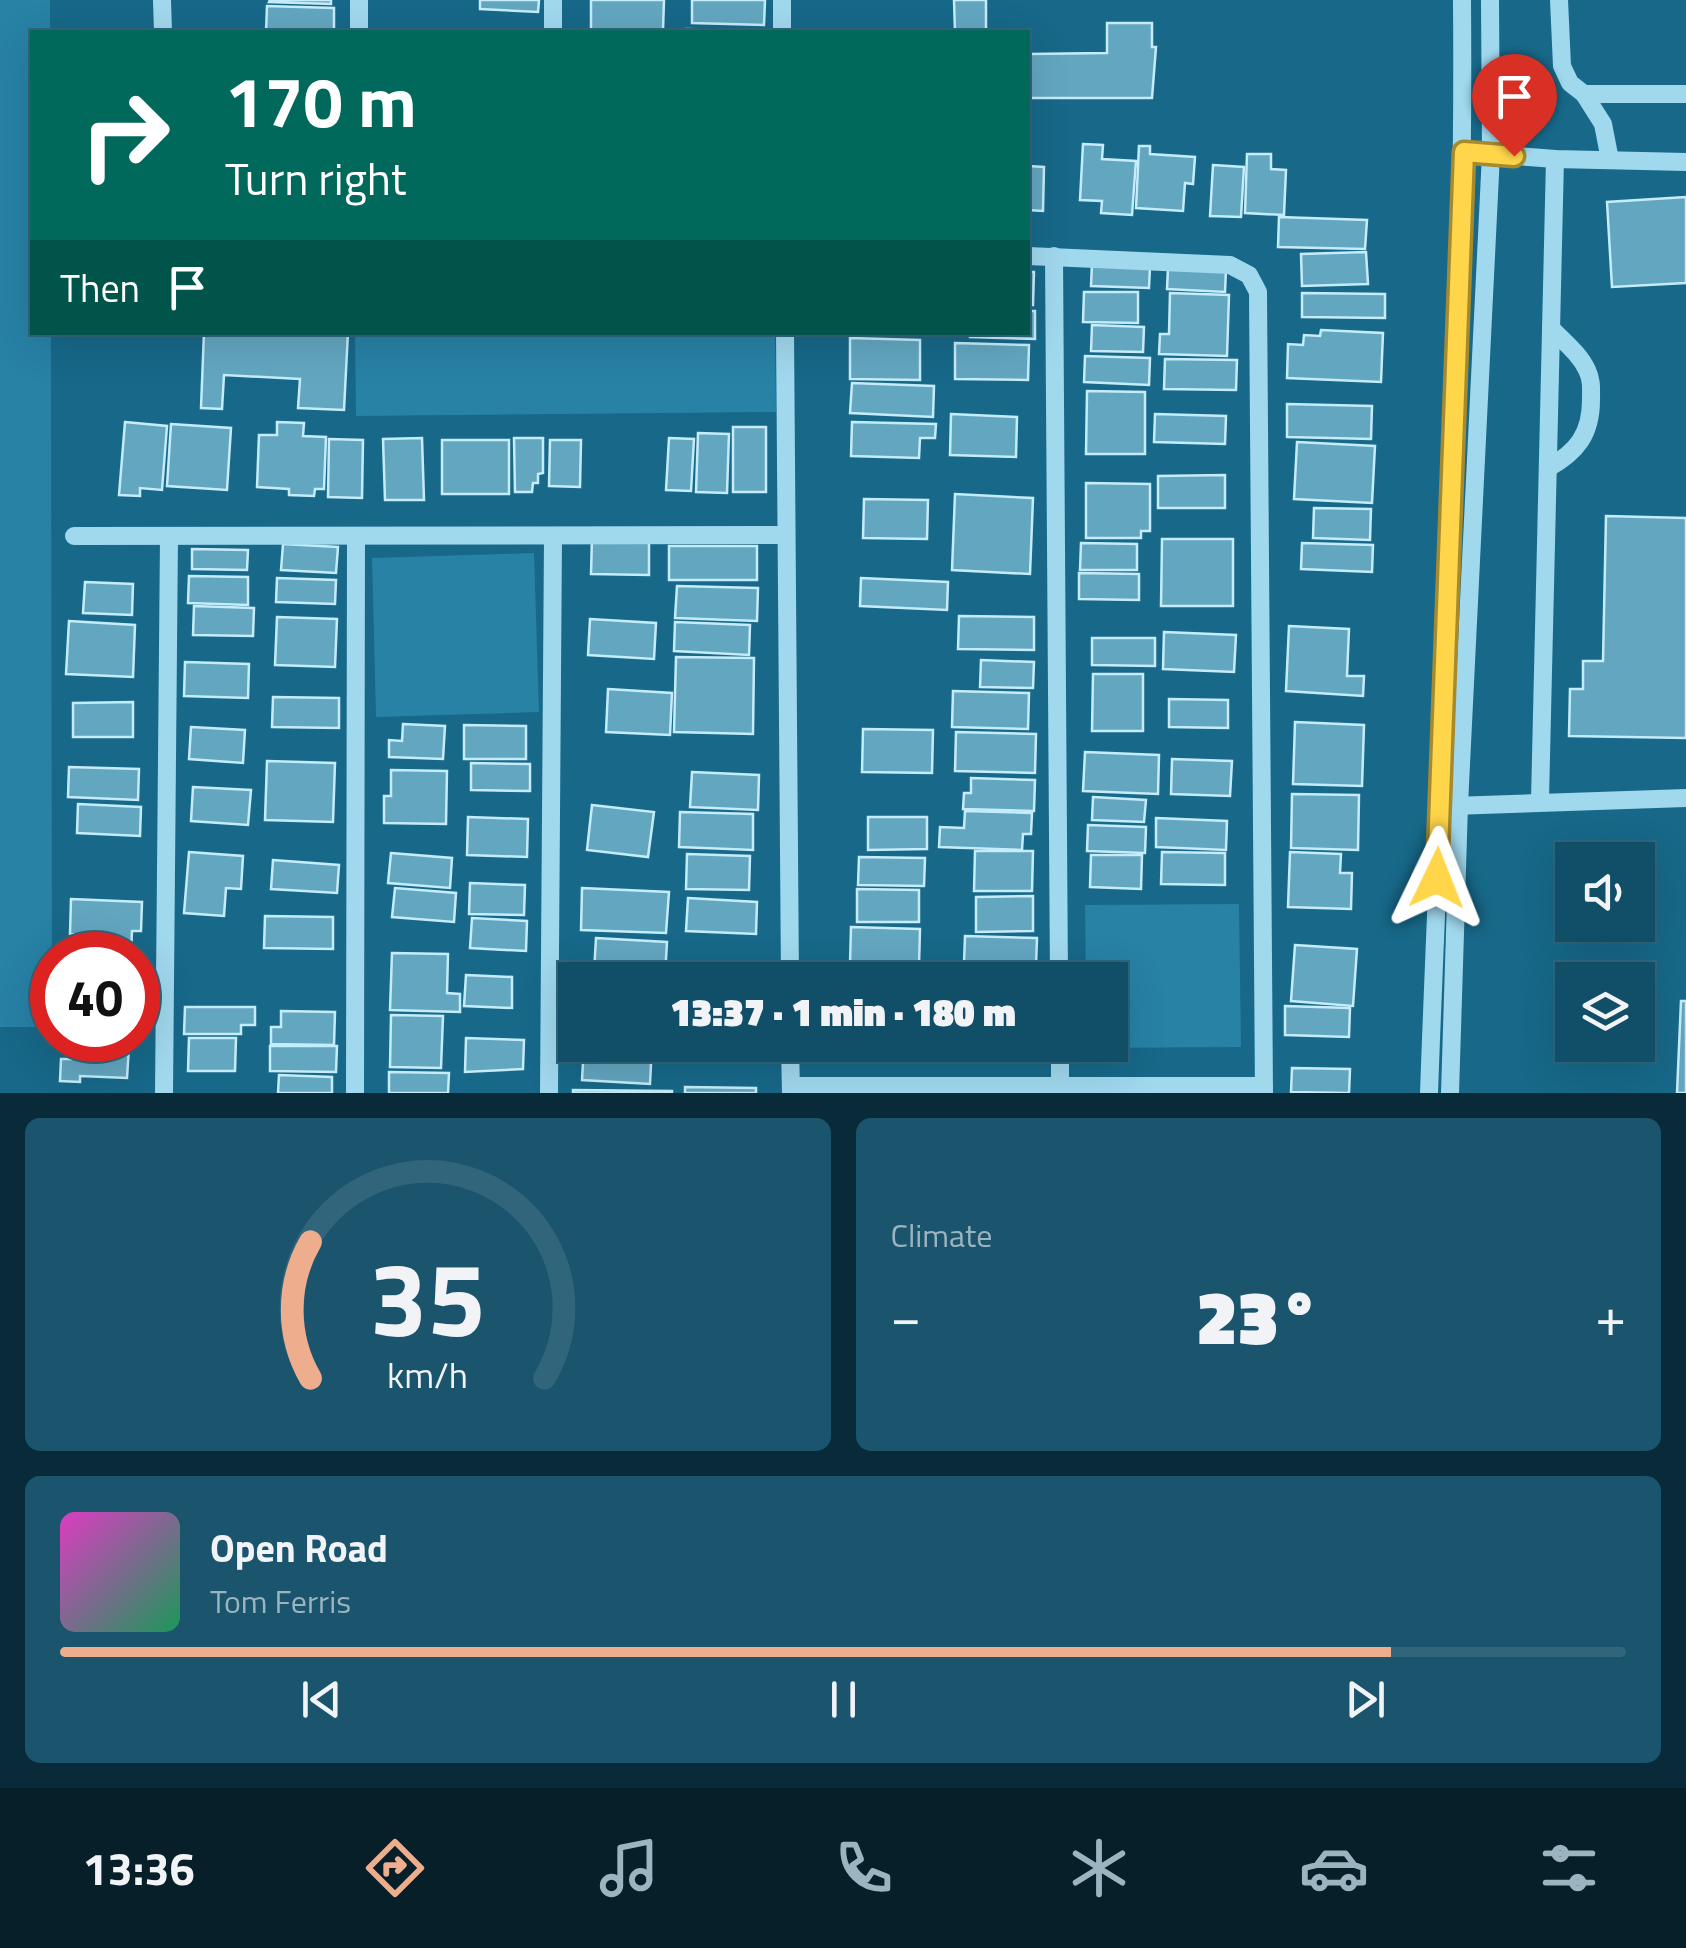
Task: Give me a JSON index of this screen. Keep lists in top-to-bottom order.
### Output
{
  "page": {
    "turn": ["170 m", "Turn right"],
    "then": "Then",
    "limit": "40",
    "trip": "13:37 · 1 min · 180 m",
    "tile": "Climate",
    "heat": ["−", "23°", "+"],
    "song": ["Open Road", "Tom Ferris"],
    "tabs": "13:36",
    "gauge": ["35", "km/h"]
  }
}
